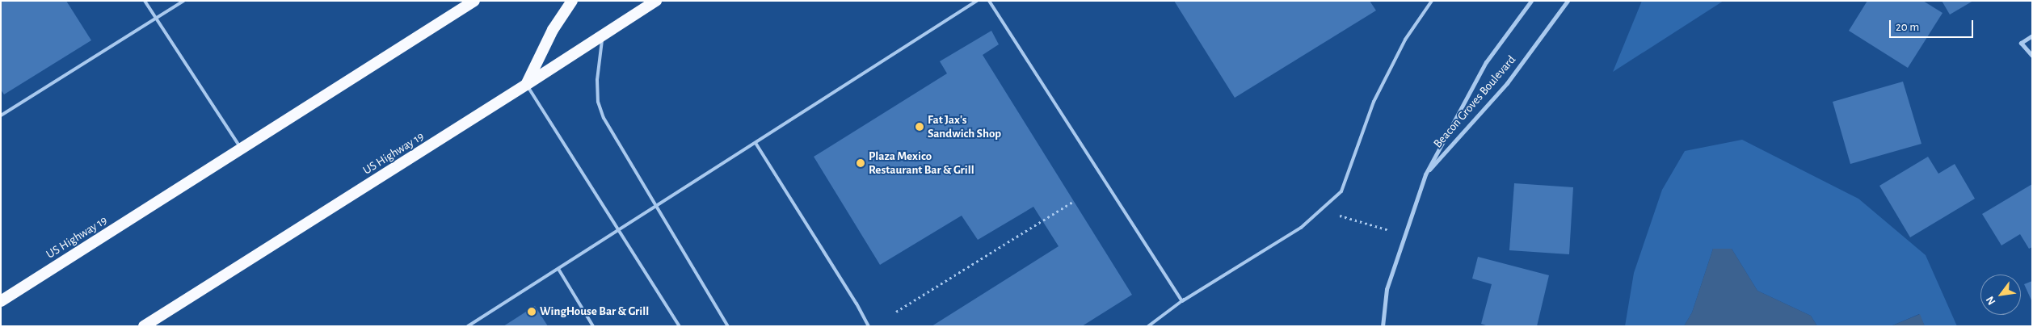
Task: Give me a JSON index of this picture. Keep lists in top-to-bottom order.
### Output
{
  "streets": {
    "highway": ["US Highway 19"],
    "street": ["Beacon Groves Boulevard"]
  },
  "places": ["Fat Jax's Sandwich Shop", "Plaza Mexico Restaurant Bar & Grill", "WingHouse Bar & Grill"],
  "scale_bar": "20 m",
  "north": "bottom left"
}
